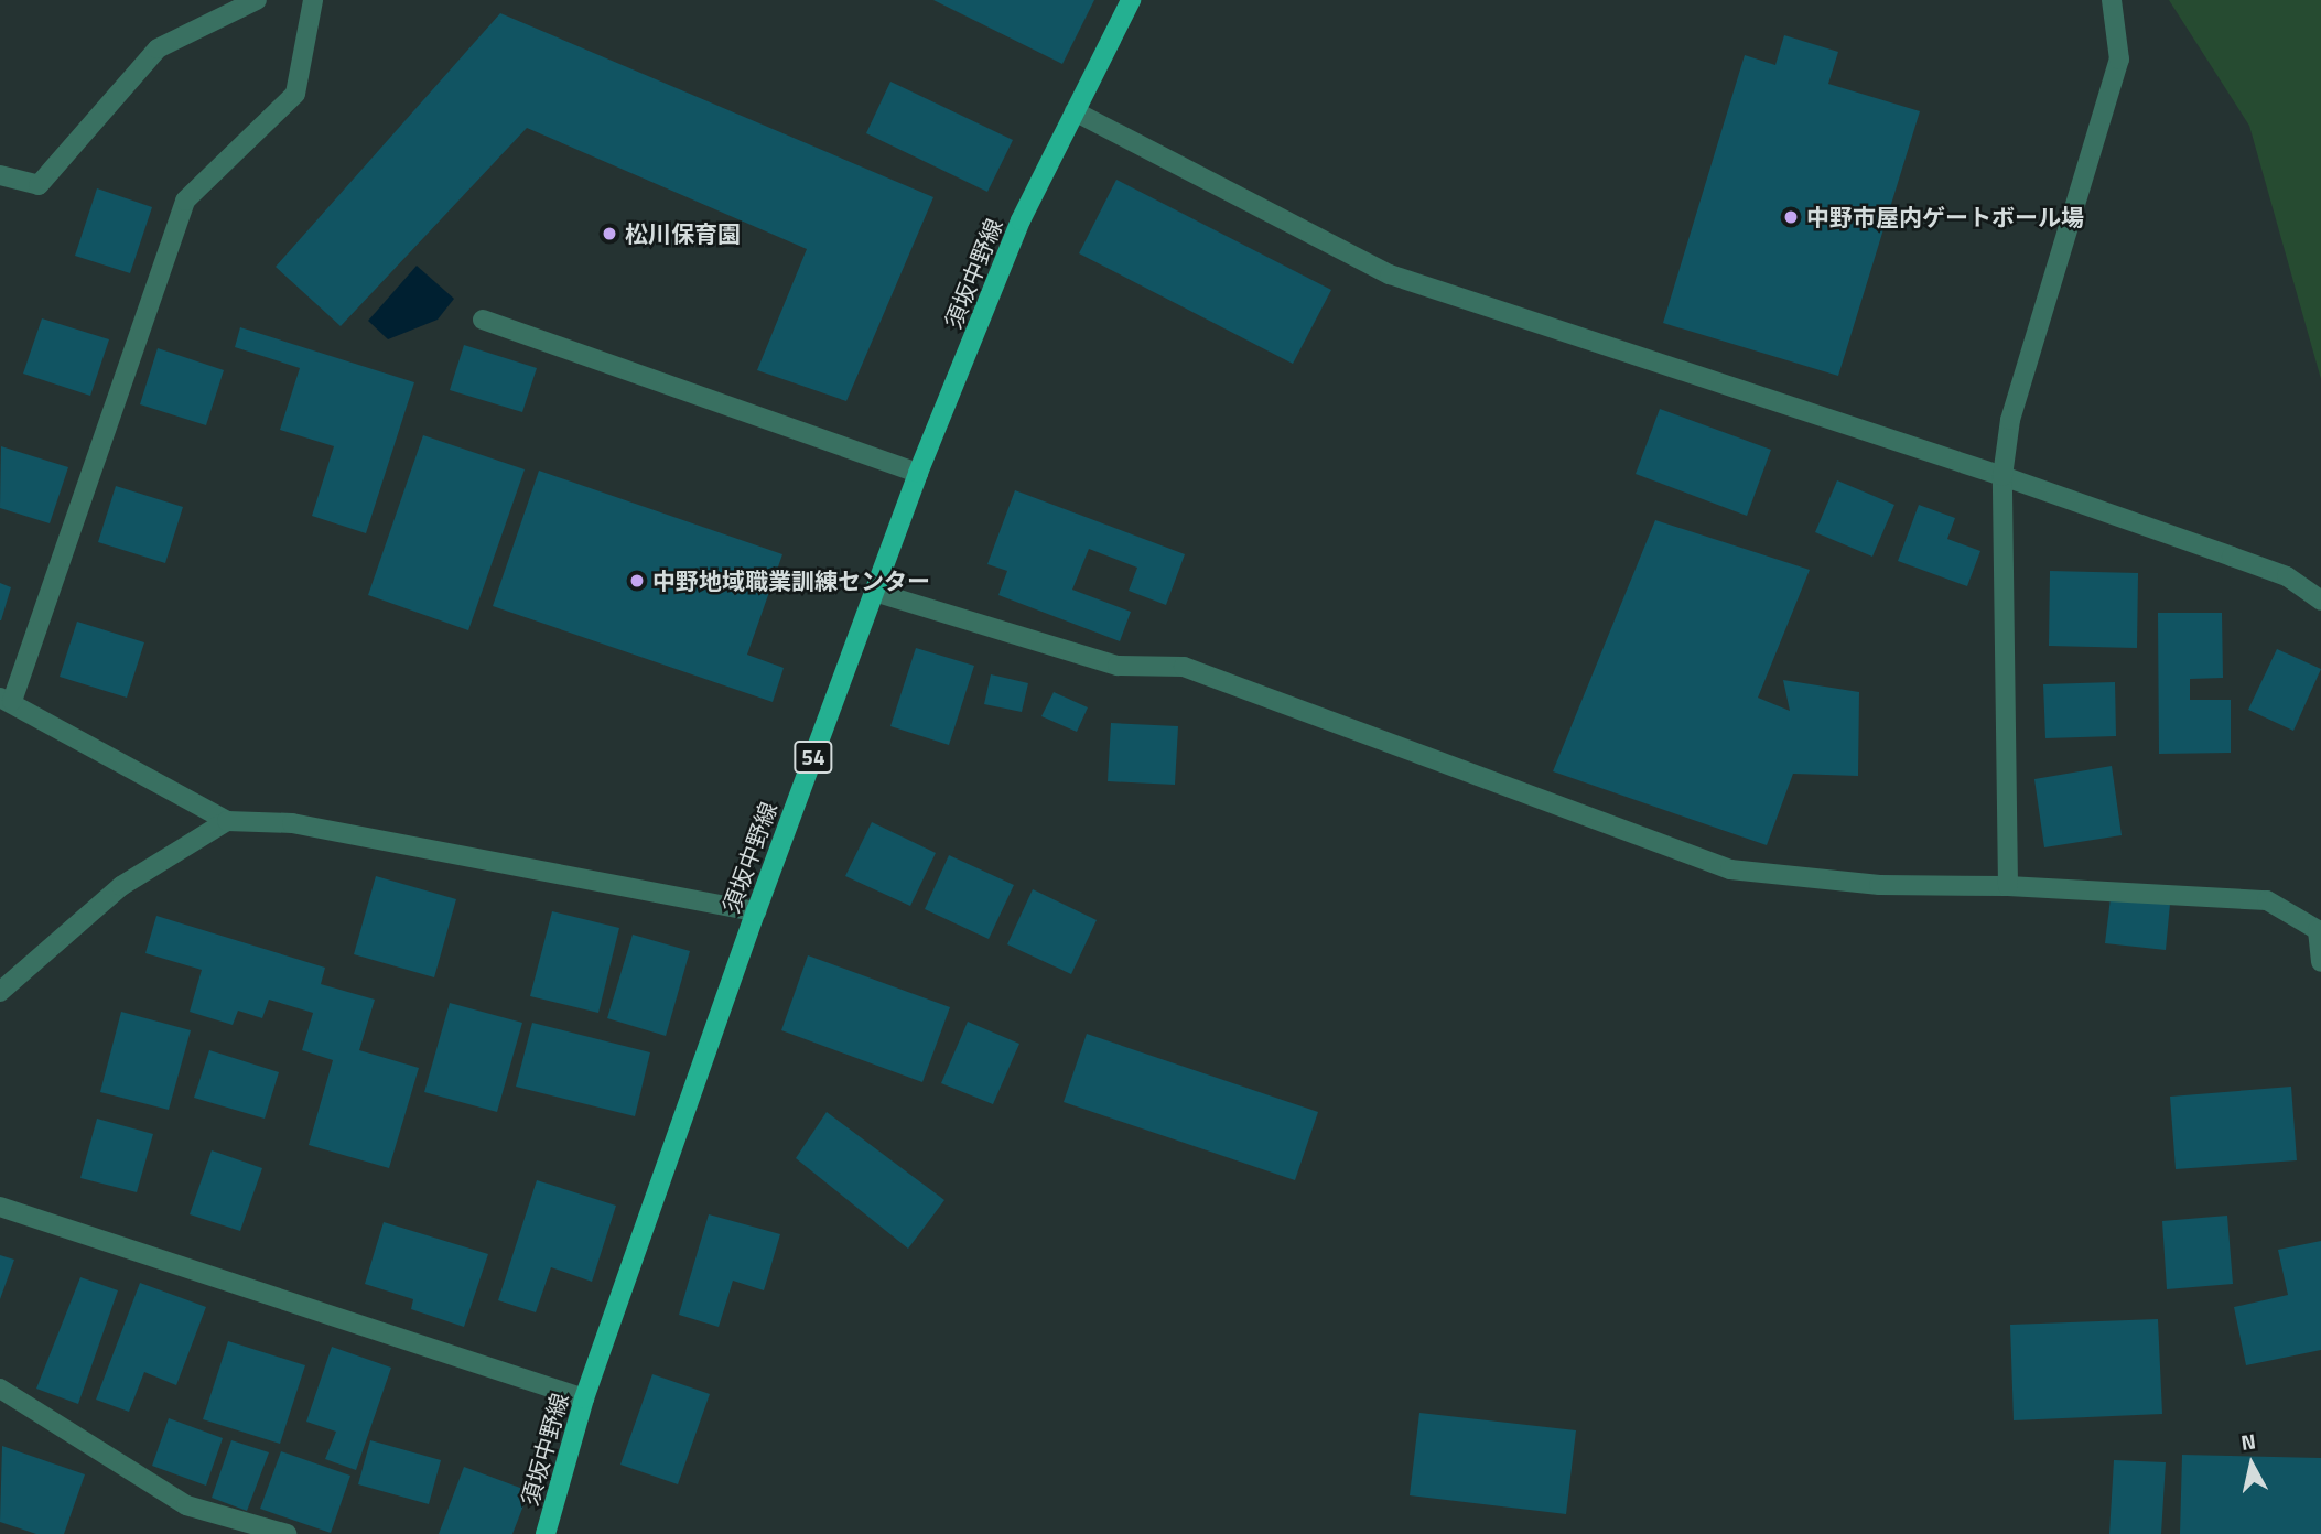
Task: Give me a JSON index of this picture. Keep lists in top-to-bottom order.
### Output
{
  "streets": {
    "main road": ["須坂中野線", "54"]
  },
  "places": ["中野市屋内ゲートボール場", "松川保育園", "中野地域職業訓練センター"],
  "north": "top"
}
